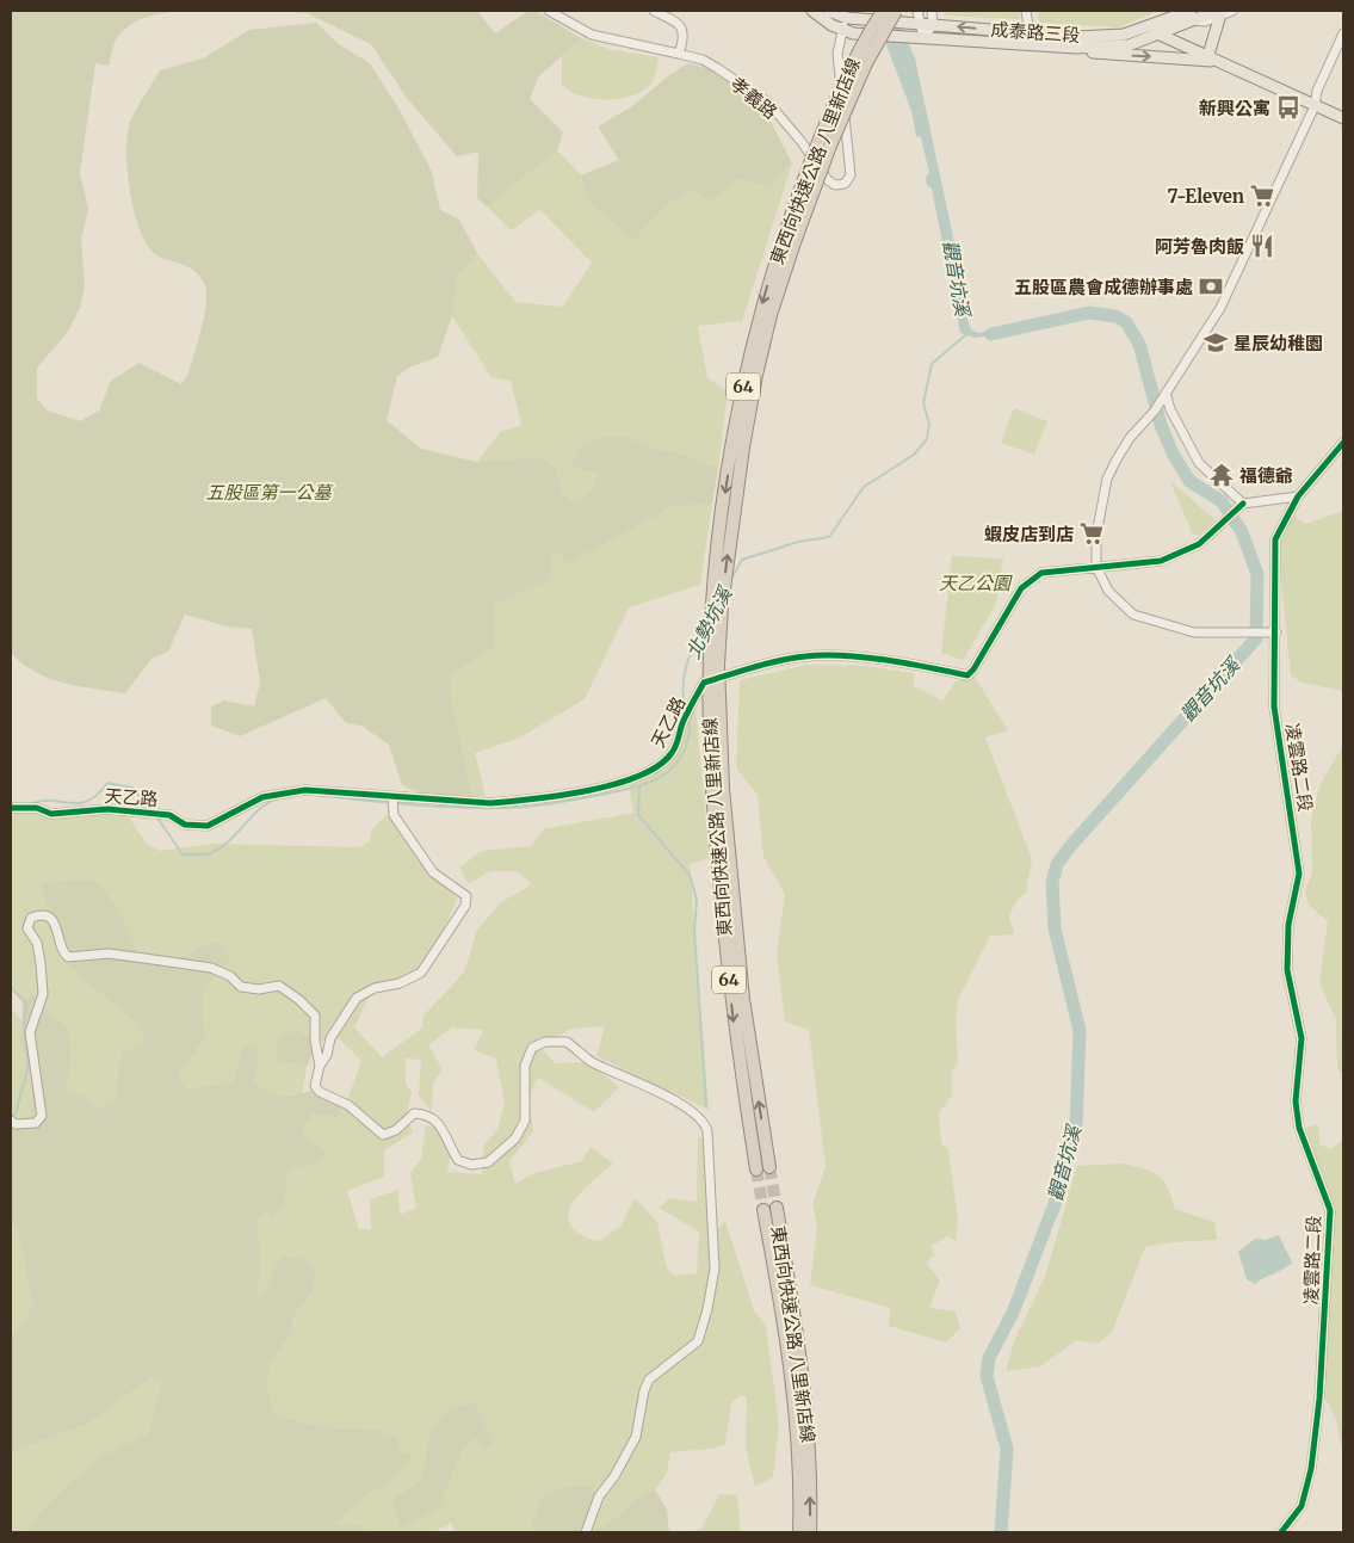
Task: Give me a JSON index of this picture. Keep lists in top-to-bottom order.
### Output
{
  "streets": {
    "highway": ["東西向快速公路 八里新店線", "64"],
    "main road": ["成泰路三段"],
    "street": ["孝義路", "天乙路", "凌雲路二段"]
  },
  "crossings": [
    ["成泰路三段", "孝義路"]
  ],
  "water": ["觀音坑溪", "北勢坑溪"],
  "parks": ["五股區第一公墓", "天乙公園"],
  "places": {
    "bus stop": ["新興公寓"],
    "supermarket": ["7-Eleven", "蝦皮店到店"],
    "restaurant": ["阿芳魯肉飯"],
    "bank": ["五股區農會成德辦事處"],
    "school or university": ["星辰幼稚園"],
    "temple": ["福德爺"]
  }
}
